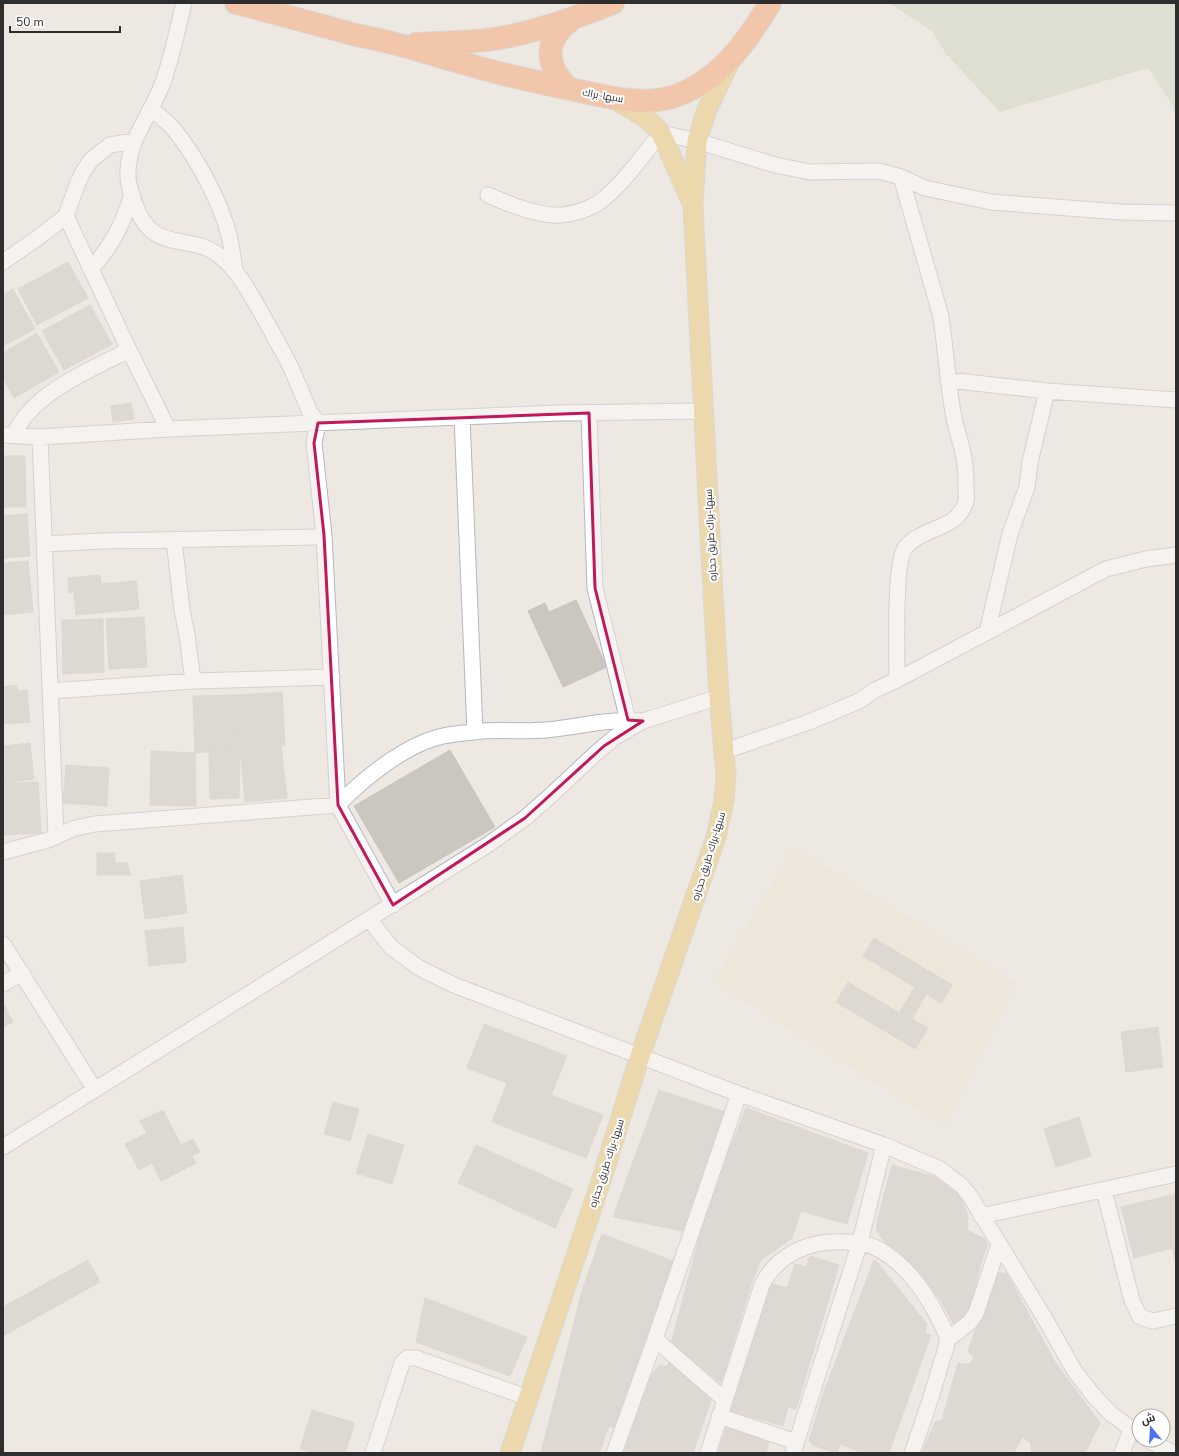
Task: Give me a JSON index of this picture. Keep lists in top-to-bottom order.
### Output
{
  "streets": {
    "highway": ["سبها-براك"],
    "main road": ["سبها-براك طريق حجاره"]
  },
  "crossings": [
    ["سبها-براك", "سبها-براك طريق حجاره"]
  ],
  "scale_bar": "50 m",
  "north": "top"
}
